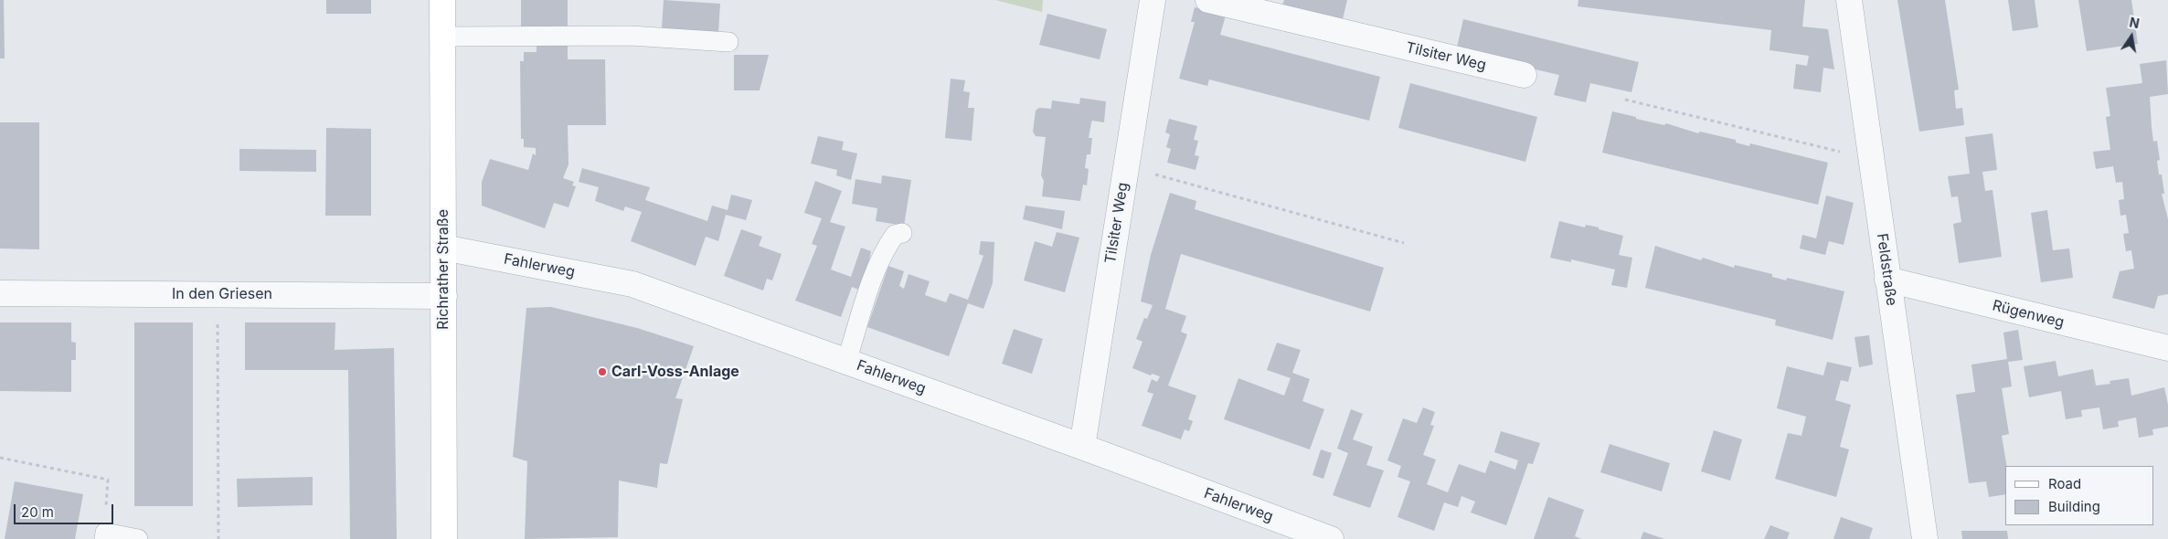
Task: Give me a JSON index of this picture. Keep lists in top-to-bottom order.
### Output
{
  "streets": {
    "street": [
      "Tilsiter Weg",
      "Fahlerweg",
      "Richrather Straße",
      "Feldstraße",
      "In den Griesen",
      "Rügenweg"
    ]
  },
  "crossings": [
    ["Tilsiter Weg", "Fahlerweg"],
    ["Fahlerweg", "Richrather Straße"],
    ["Richrather Straße", "In den Griesen"],
    ["Feldstraße", "Rügenweg"]
  ],
  "places": ["Carl-Voss-Anlage"],
  "legend": ["Road", "Building"],
  "scale_bar": "20 m",
  "north": "top"
}
